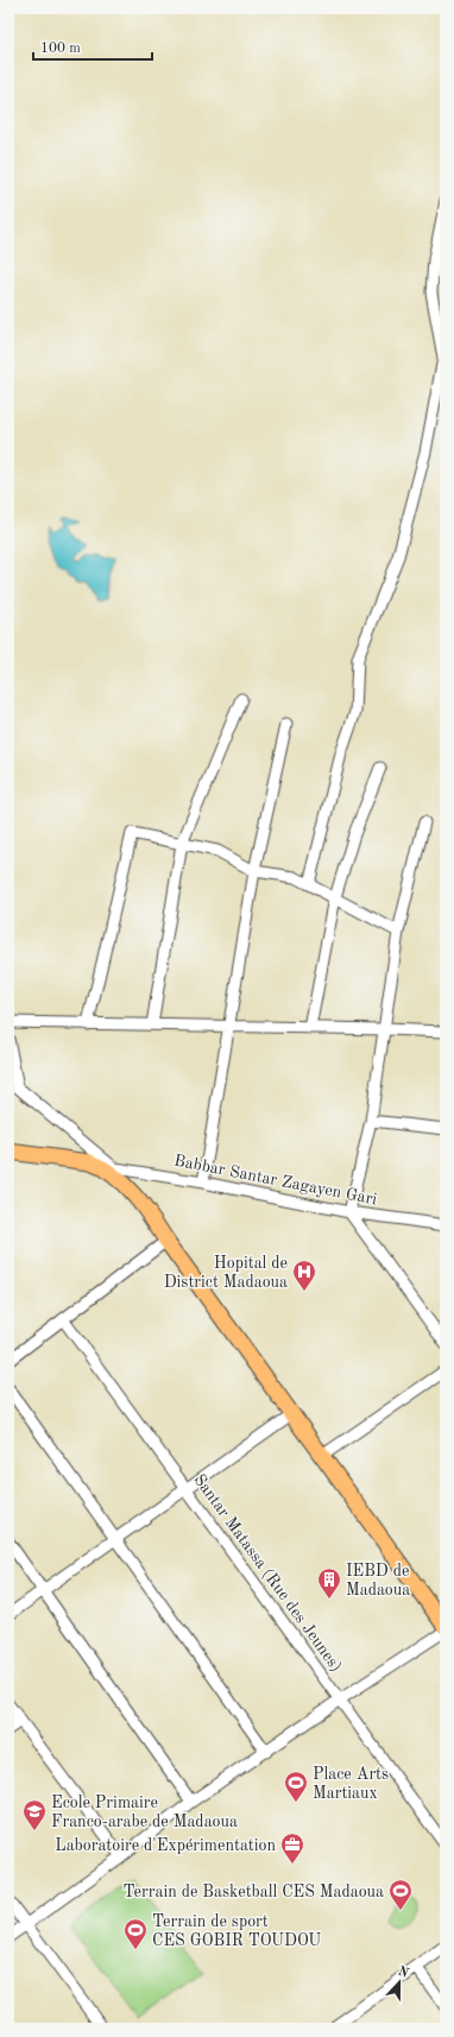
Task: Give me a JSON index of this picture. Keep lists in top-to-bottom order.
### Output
{
  "streets": {
    "street": ["Babbar Santar Zagayen Gari", "Santar Matassa (Rue des Jeunes)"]
  },
  "places": {
    "hospital": ["Hopital de District Madaoua"],
    "building": ["IEBD de Madaoua"],
    "sports": ["Place Arts Martiaux", "Terrain de Basketball CES Madaoua", "Terrain de sport CES GOBIR TOUDOU"],
    "school or university": ["Ecole Primaire Franco-arabe de Madaoua"],
    "office": ["Laboratoire d'Expérimentation"]
  },
  "scale_bar": "100 m",
  "north": "top"
}
